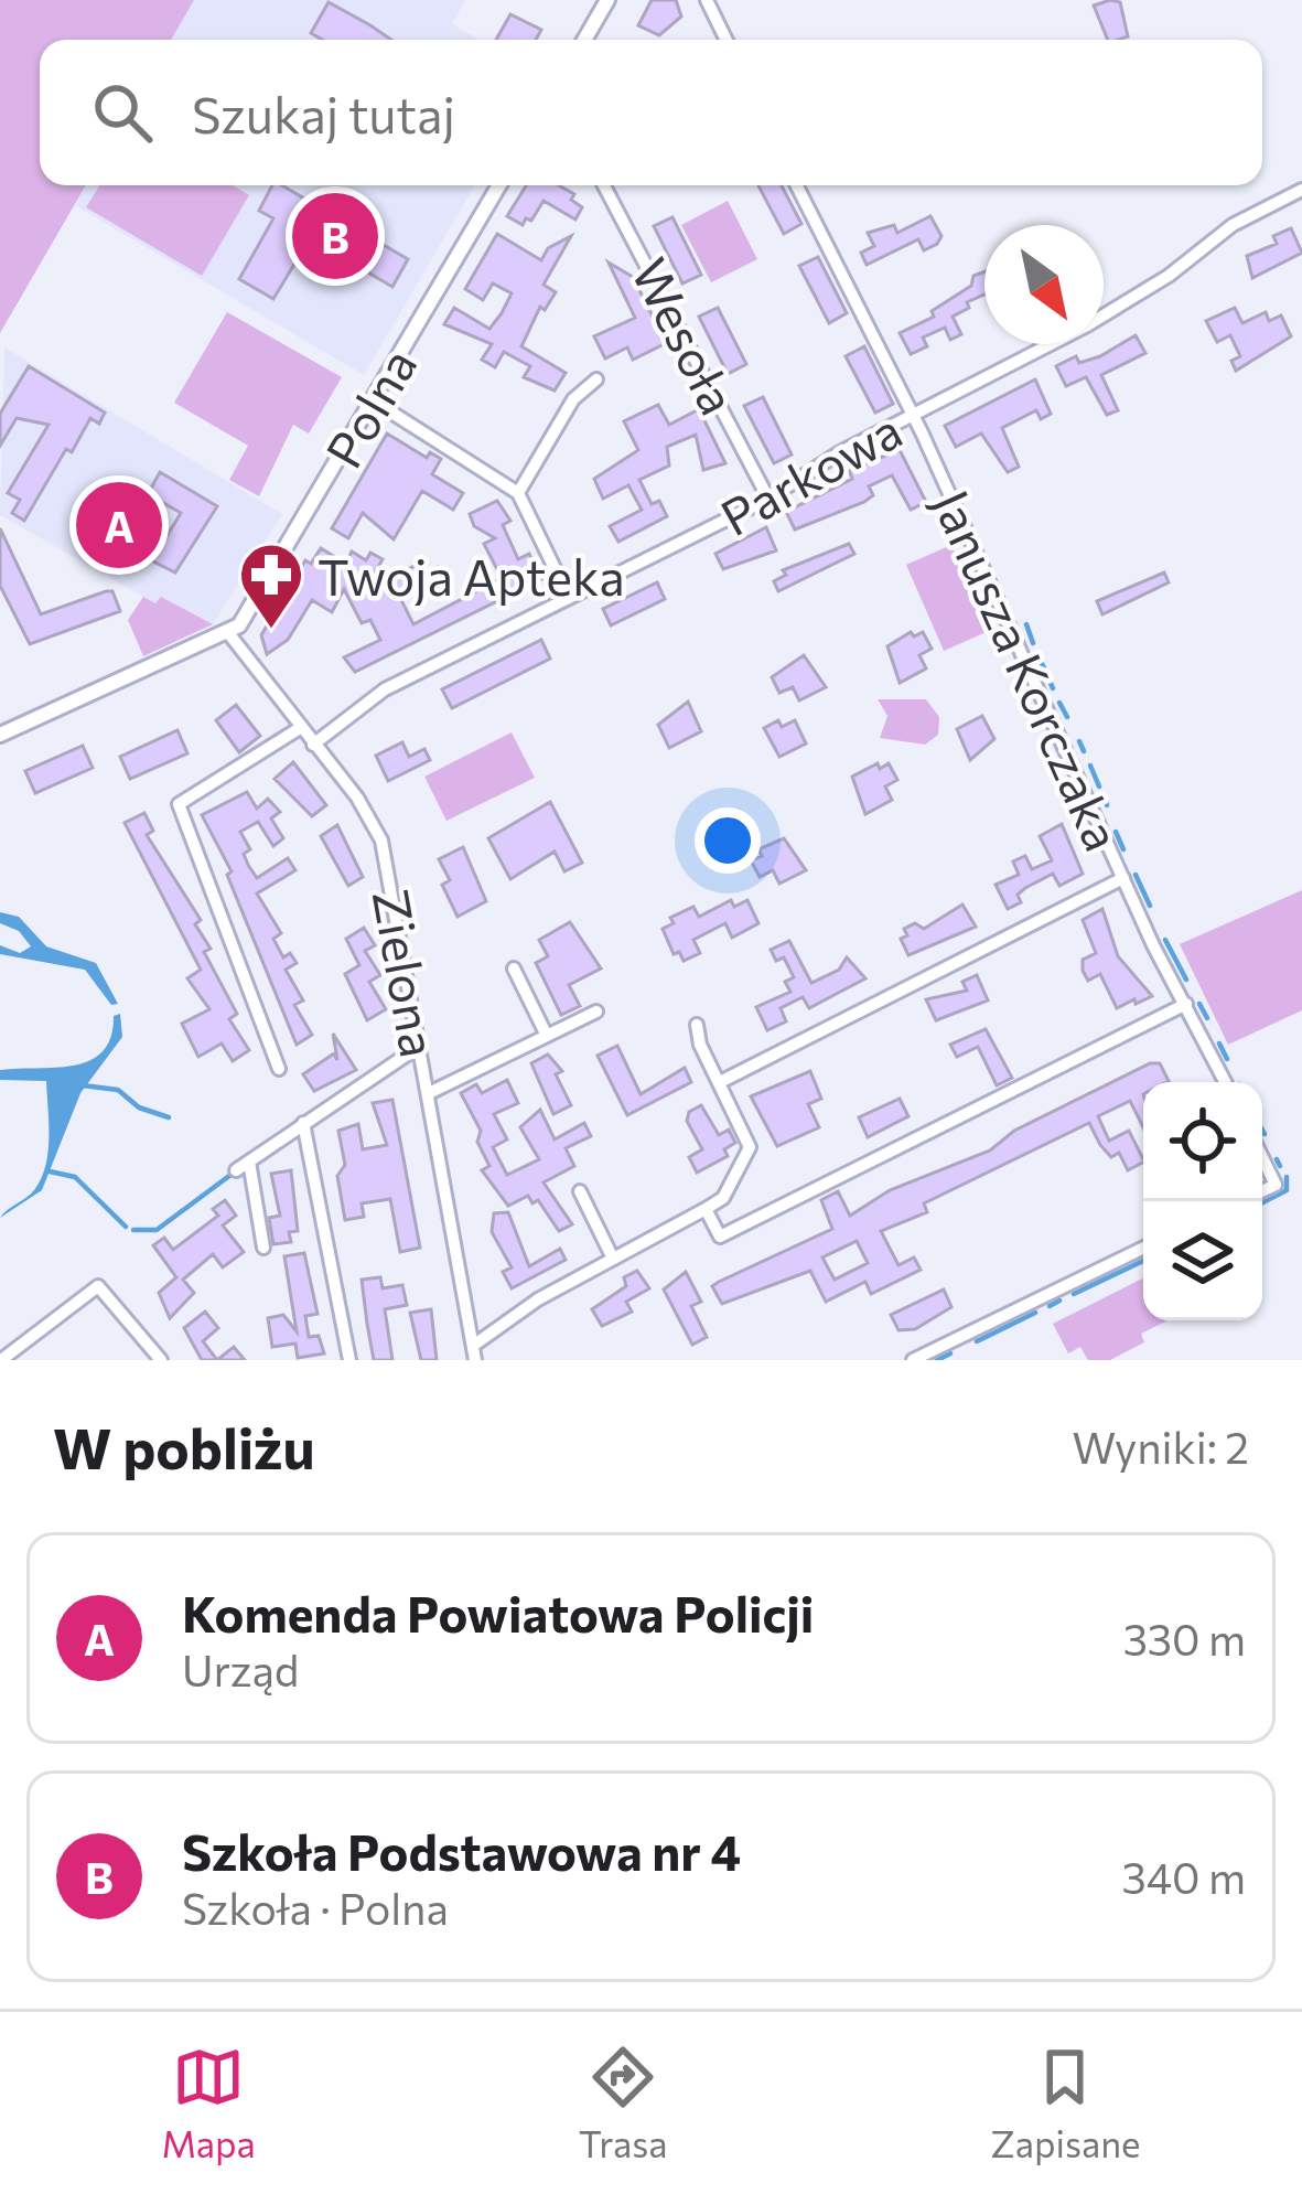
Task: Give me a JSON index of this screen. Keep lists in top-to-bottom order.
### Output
{
  "streets": {
    "street": [
      "Wesoła",
      "Polna",
      "Parkowa",
      "Janusza Korczaka",
      "Zielona"
    ]
  },
  "crossings": [
    ["Wesoła", "Parkowa"],
    ["Polna", "Zielona"],
    ["Parkowa", "Janusza Korczaka"],
    ["Parkowa", "Zielona"]
  ],
  "places": {
    "pharmacy": ["Twoja Apteka"]
  },
  "north": "bottom right",
  "page": {
    "search": "Szukaj tutaj",
    "pins": ["B", "A"],
    "heading": ["W pobliżu", "Wyniki: 2"],
    "list": [
      {
        "mark": "A",
        "name": "Komenda Powiatowa Policji",
        "note": "Urząd",
        "value": "330 m"
      },
      {
        "mark": "B",
        "name": "Szkoła Podstawowa nr 4",
        "note": "Szkoła · Polna",
        "value": "340 m"
      }
    ],
    "nav": ["Mapa", "Trasa", "Zapisane"]
  }
}
